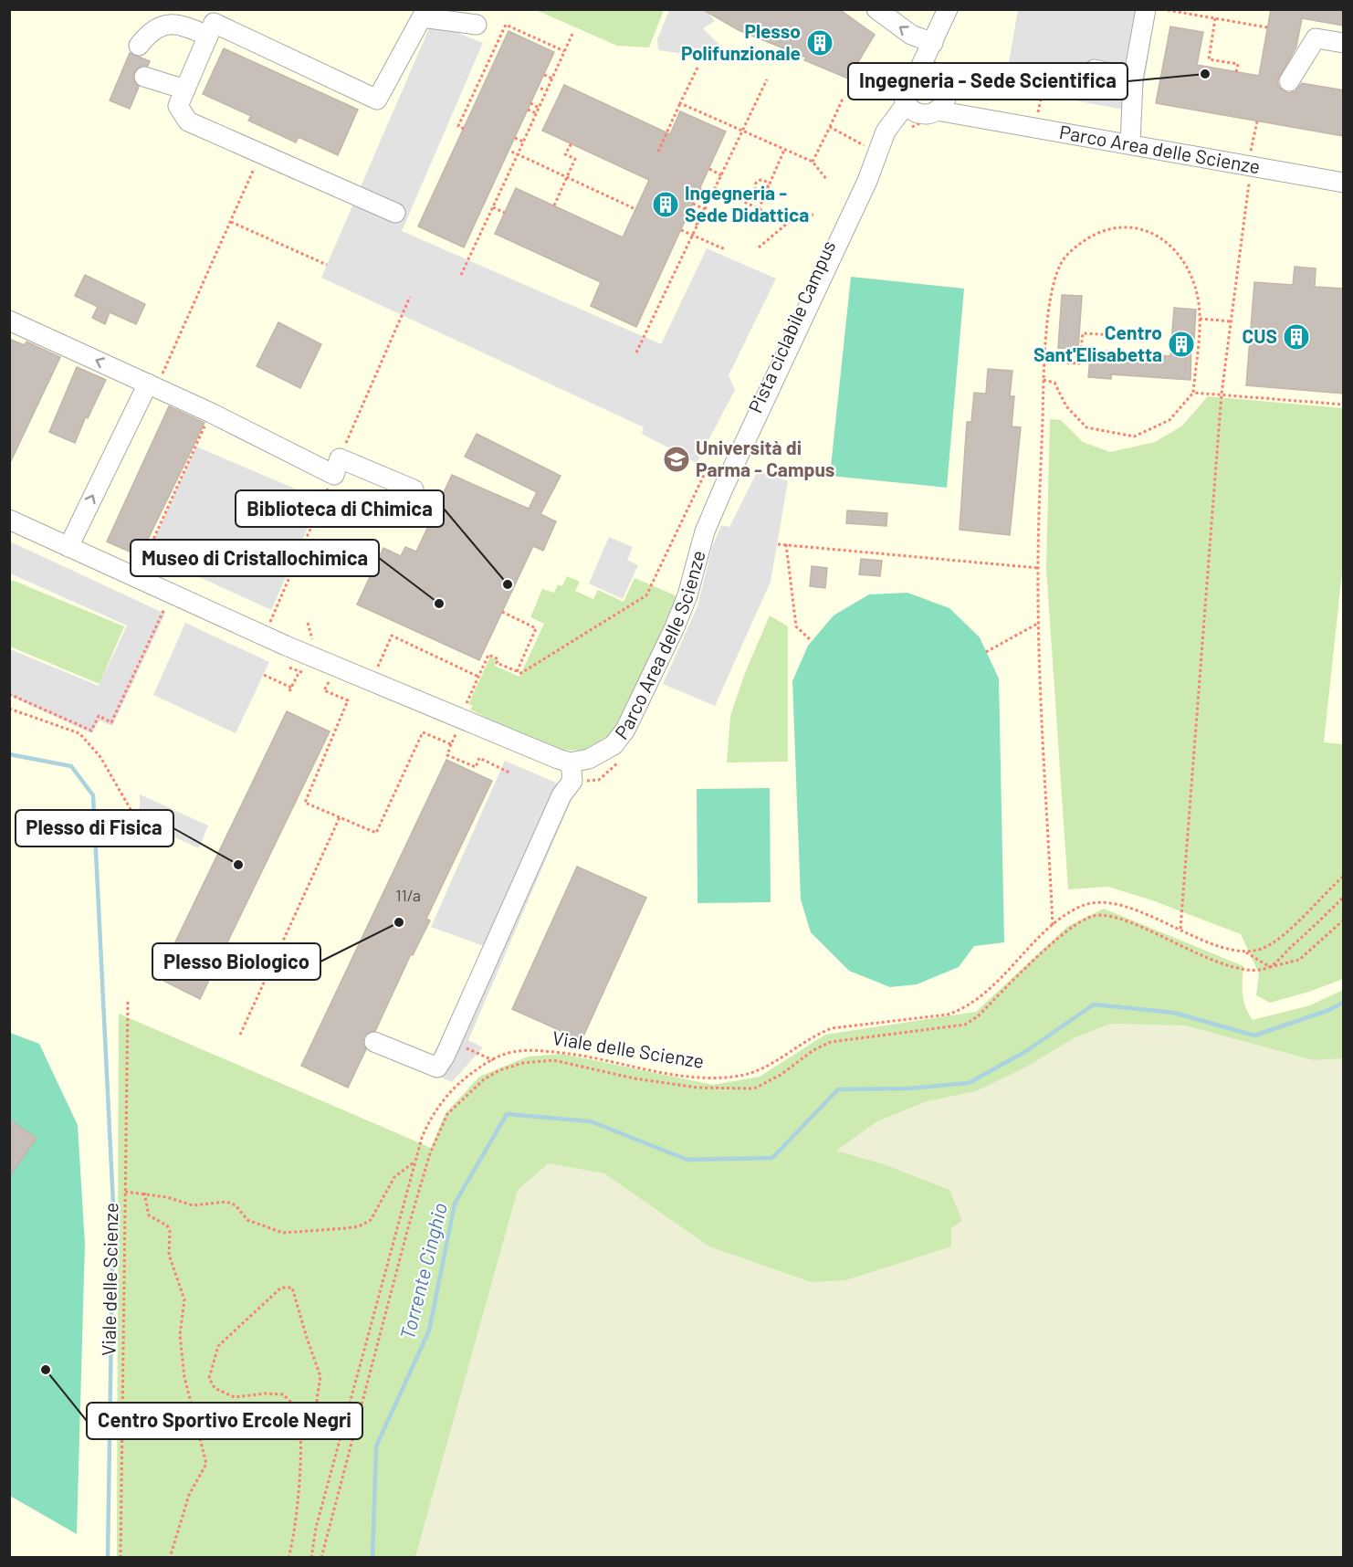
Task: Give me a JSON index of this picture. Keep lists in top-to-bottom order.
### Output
{
  "streets": {
    "street": ["Parco Area delle Scienze"],
    "path": ["Viale delle Scienze"]
  },
  "water": ["Torrente Cinghio"],
  "places": {
    "building": [
      "Plesso Polifunzionale",
      "Ingegneria - Sede Didattica",
      "CUS",
      "Centro Sant'Elisabetta"
    ],
    "other": [
      "Ingegneria - Sede Scientifica",
      "Biblioteca di Chimica",
      "Museo di Cristallochimica",
      "Plesso di Fisica",
      "Plesso Biologico",
      "Centro Sportivo Ercole Negri"
    ],
    "school or university": ["Università di Parma - Campus"]
  },
  "house_numbers": ["11/a"]
}
